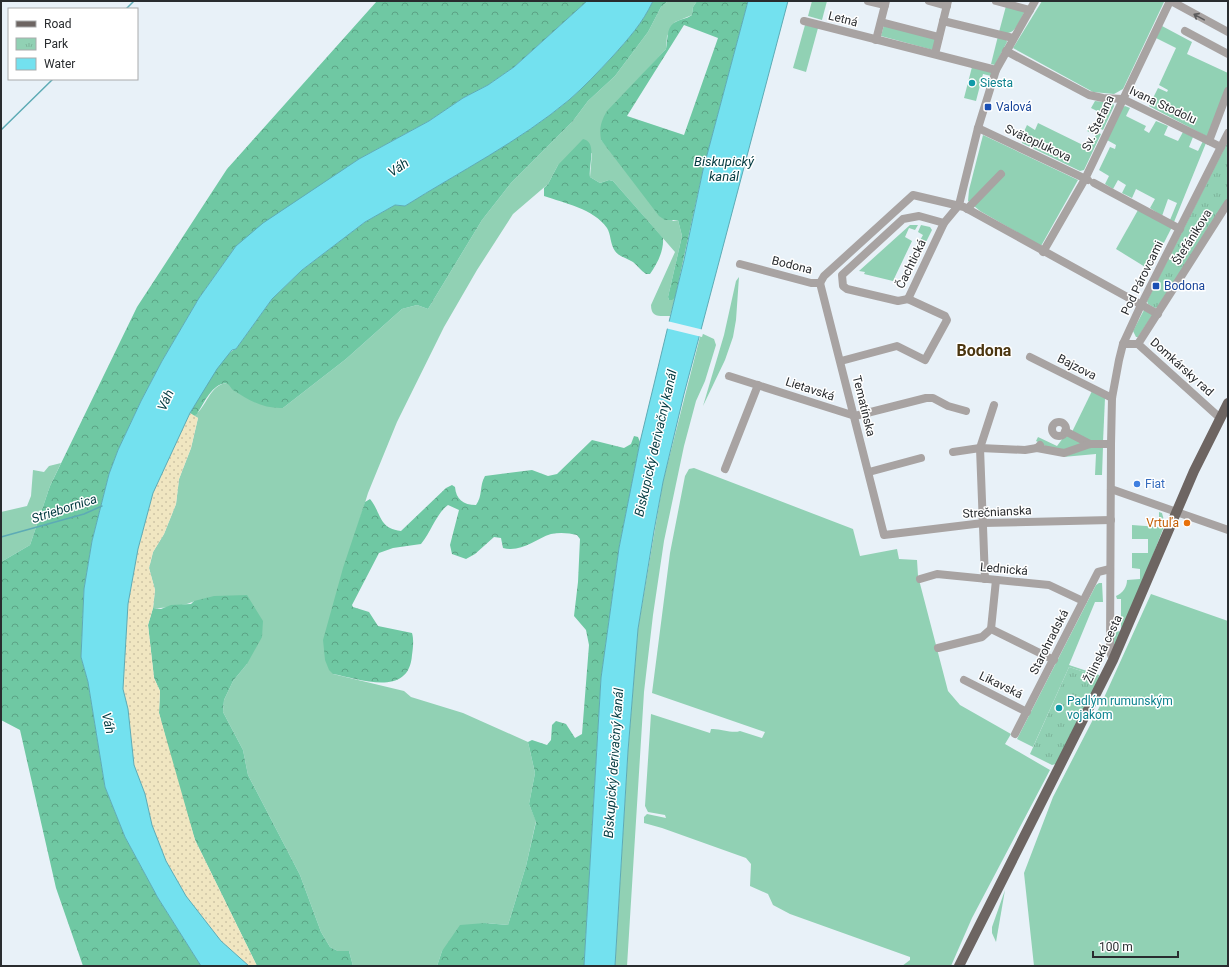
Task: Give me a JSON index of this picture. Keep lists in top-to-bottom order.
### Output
{
  "streets": {
    "main road": ["Žilinská cesta"],
    "street": [
      "Letná",
      "Ivana Stodolu",
      "Sv. Štefana",
      "Svätoplukova",
      "Štefánikova",
      "Čachtická",
      "Bodona",
      "Pod Párovcami",
      "Bajzova",
      "Domkársky rad",
      "Lietavská",
      "Tematínska",
      "Strečnianska",
      "Lednická",
      "Starohradská",
      "Likavská"
    ]
  },
  "crossings": [
    ["Ivana Stodolu", "Sv. Štefana"],
    ["Ivana Stodolu", "Pod Párovcami"],
    ["Sv. Štefana", "Svätoplukova"],
    ["Sv. Štefana", "Bodona"],
    ["Svätoplukova", "Pod Párovcami"],
    ["Štefánikova", "Bodona"],
    ["Štefánikova", "Domkársky rad"],
    ["Čachtická", "Bodona"],
    ["Bodona", "Pod Párovcami"],
    ["Bodona", "Tematínska"],
    ["Pod Párovcami", "Bajzova"],
    ["Pod Párovcami", "Domkársky rad"],
    ["Pod Párovcami", "Strečnianska"],
    ["Pod Párovcami", "Starohradská"],
    ["Pod Párovcami", "Žilinská cesta"],
    ["Domkársky rad", "Žilinská cesta"],
    ["Lietavská", "Tematínska"],
    ["Tematínska", "Strečnianska"],
    ["Lednická", "Starohradská"],
    ["Starohradská", "Likavská"]
  ],
  "districts": ["Bodona"],
  "water": [
    "Biskupický kanál",
    "Váh",
    "Biskupický derivačný kanál",
    "Striebornica"
  ],
  "places": {
    "other": [
      "Siesta",
      "Fiat",
      "Vrtuľa",
      "Padlým rumunským vojakom"
    ],
    "transit": ["Valová", "Bodona"]
  },
  "legend": ["Road", "Park", "Water"],
  "scale_bar": "100 m"
}
